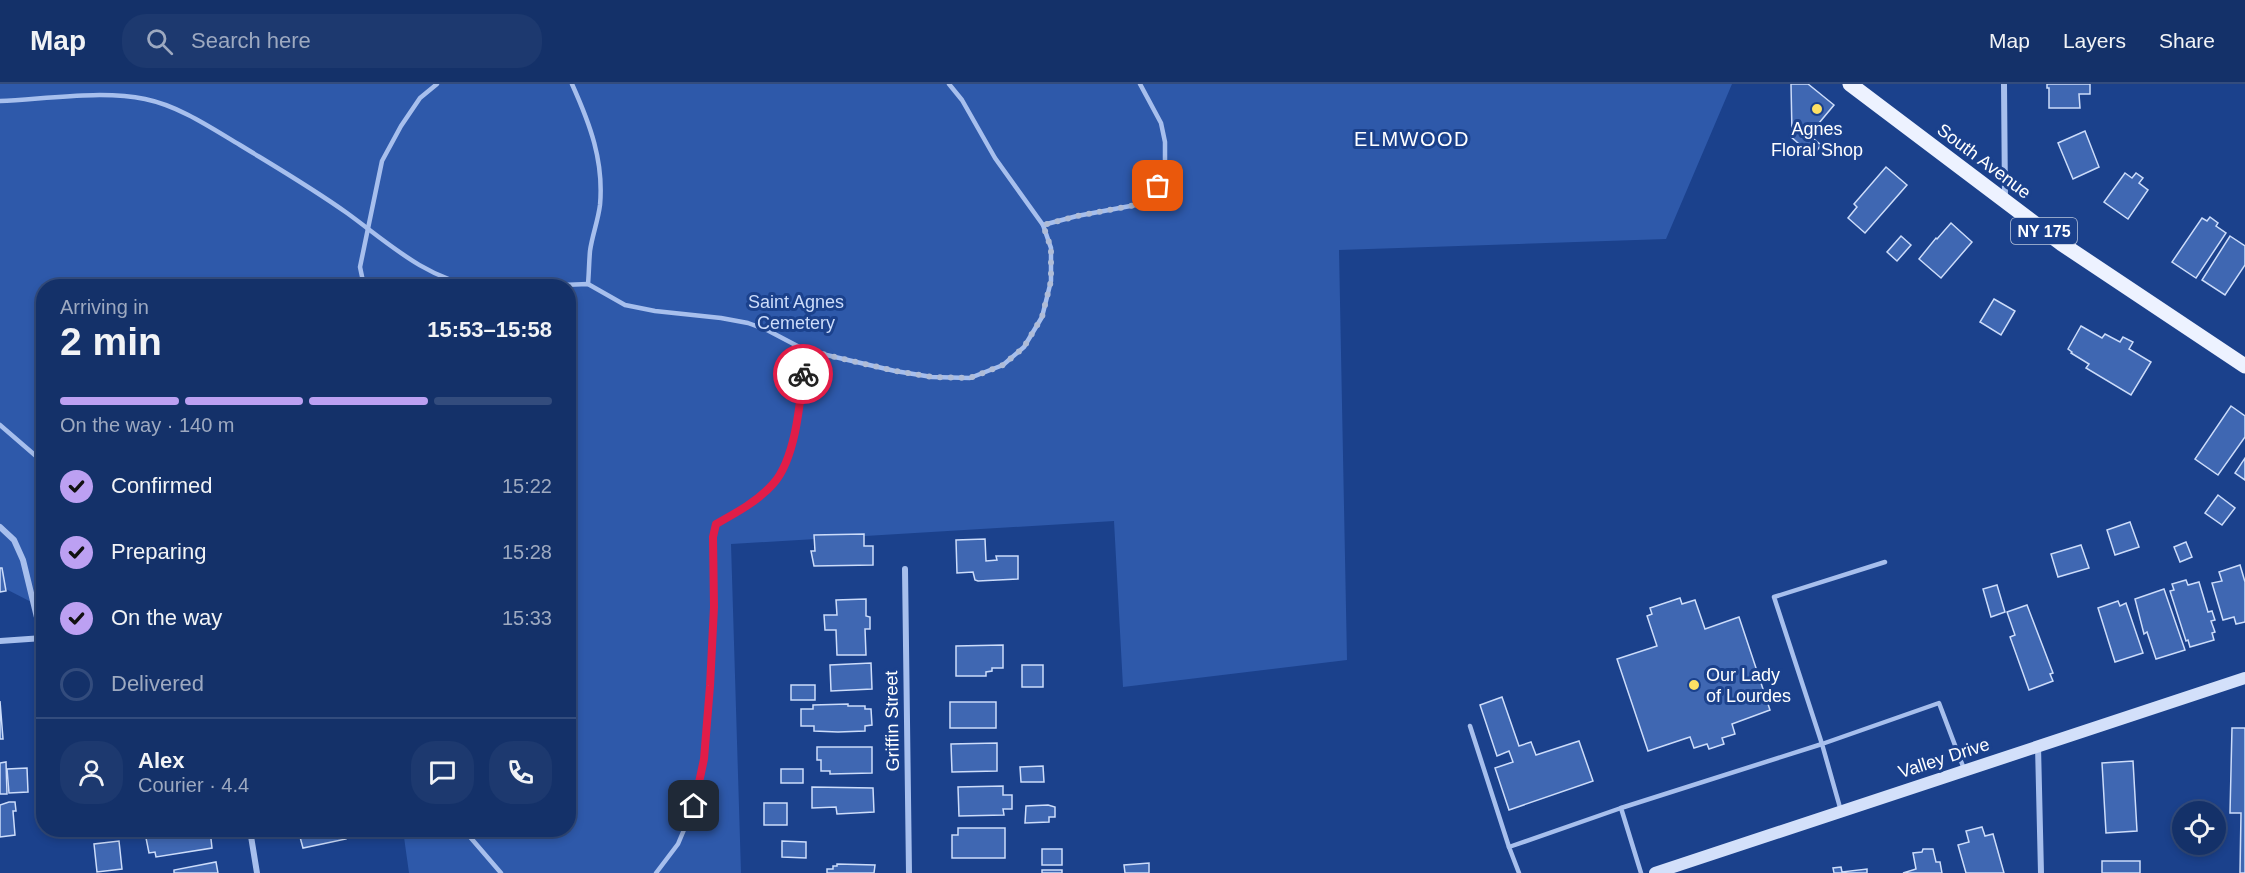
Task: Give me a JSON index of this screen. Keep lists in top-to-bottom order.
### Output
{
  "streets": {
    "main road": ["South Avenue", "NY 175", "Valley Drive"],
    "street": ["Griffin Street"]
  },
  "districts": ["ELMWOOD"],
  "parks": ["Saint Agnes Cemetery"],
  "places": ["Agnes Floral Shop", "Our Lady of Lourdes"],
  "page": {
    "header": "Map",
    "search": "Search here",
    "nav": ["Map", "Layers", "Share"],
    "heading": ["2 min", "Arriving in", "15:53–15:58"],
    "panel": ["Alex", "Courier · 4.4"],
    "bar": "On the way · 140 m",
    "list": [
      ["Confirmed", "15:22"],
      ["Preparing", "15:28"],
      ["On the way", "15:33"],
      "Delivered"
    ]
  }
}
